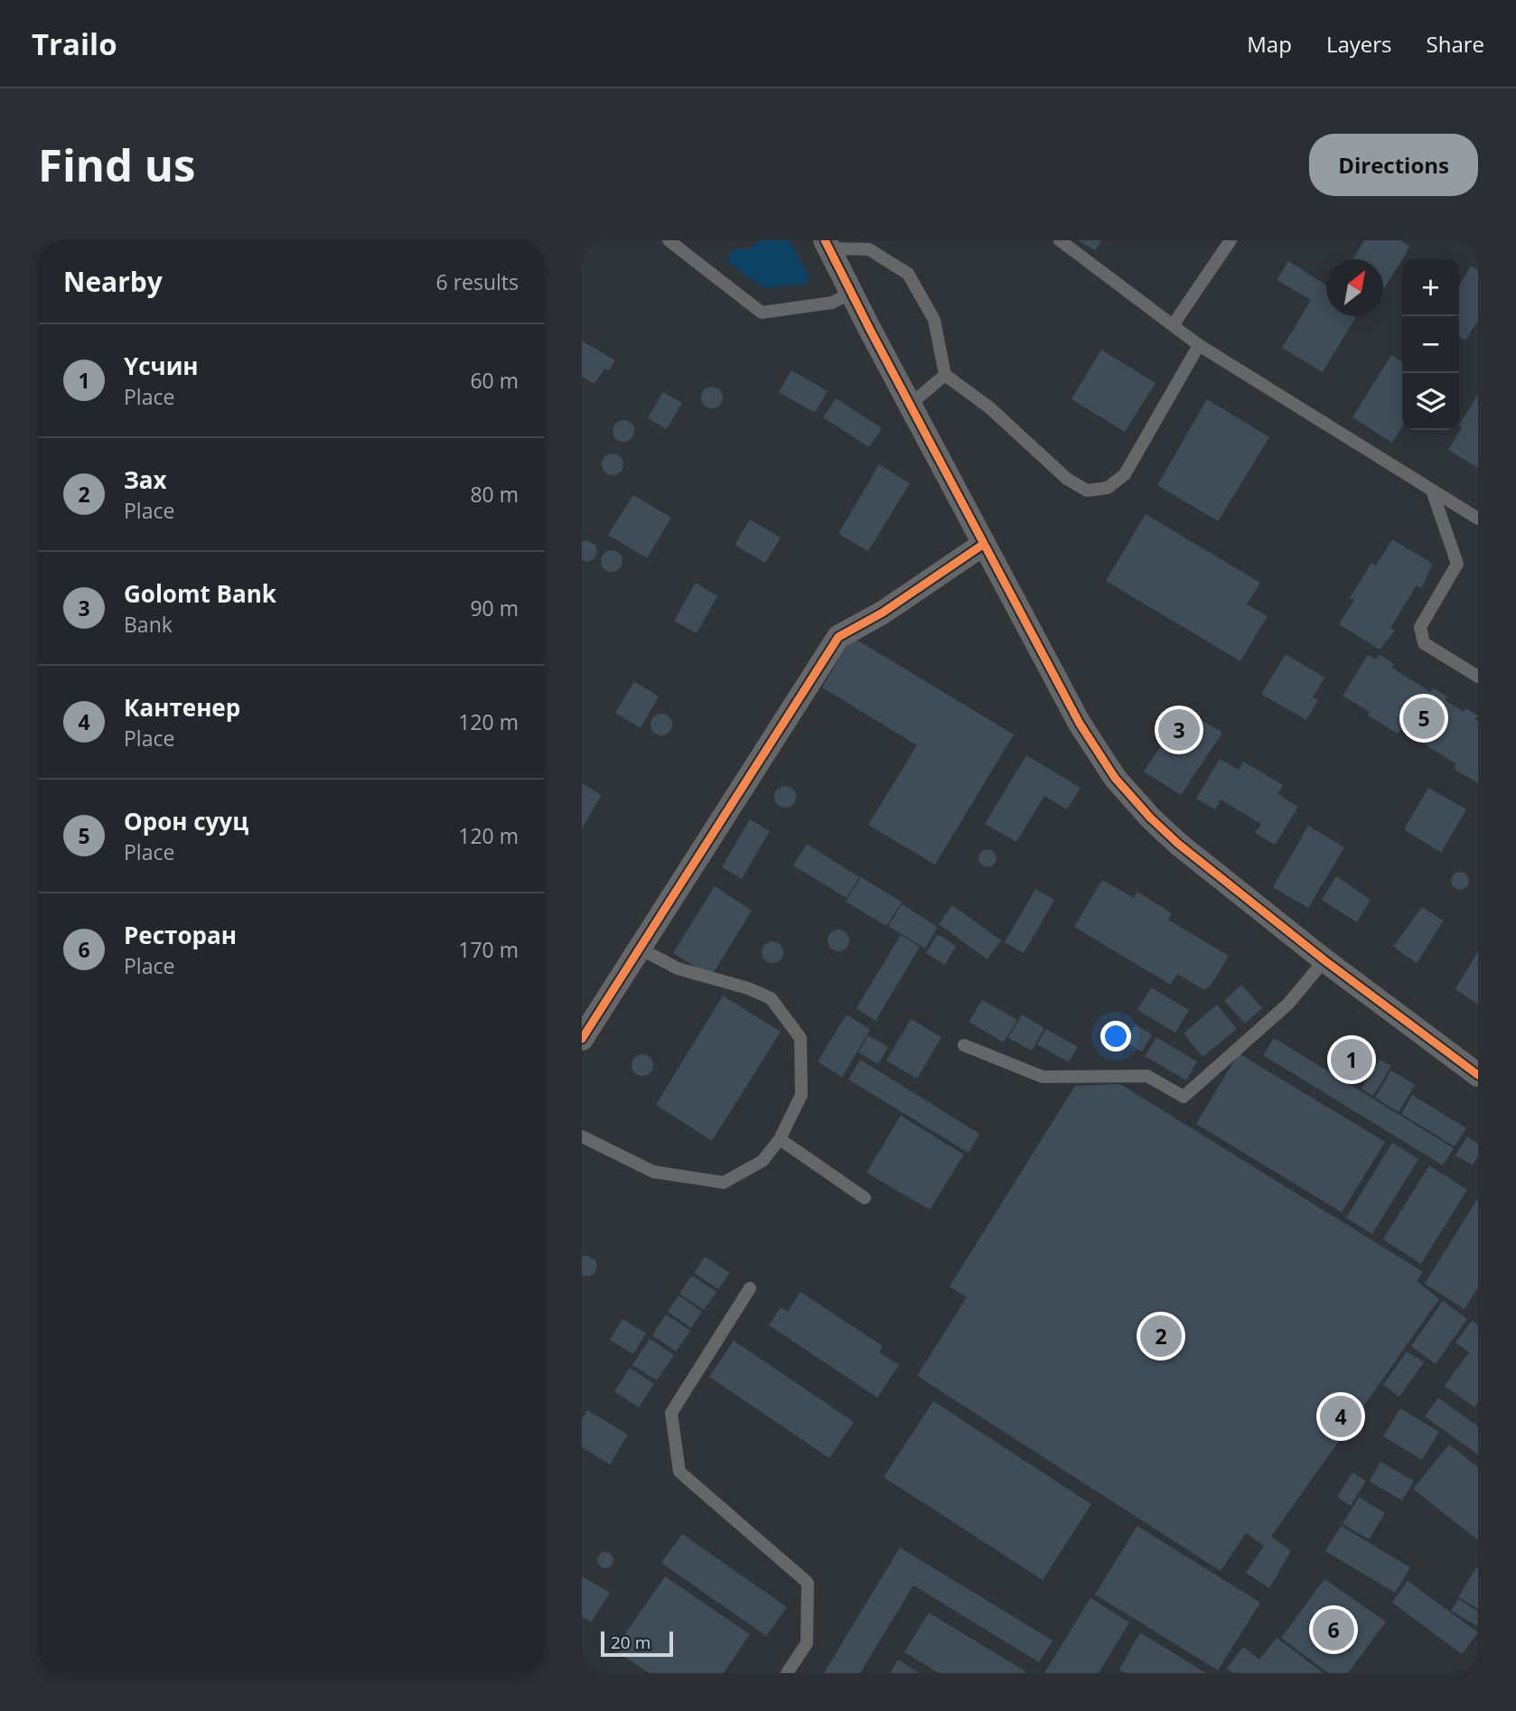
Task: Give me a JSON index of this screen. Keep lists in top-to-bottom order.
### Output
{
  "scale_bar": "20 m",
  "north": "top right",
  "page": {
    "header": "Trailo",
    "nav": ["Map", "Layers", "Share"],
    "buttons": "Directions",
    "title": "Find us",
    "heading": ["Nearby", "6 results"],
    "map_buttons": ["+", "−"],
    "list": [
      {
        "mark": "1",
        "name": "Үсчин",
        "note": "Place",
        "value": "60 m"
      },
      {
        "mark": "2",
        "name": "Зах",
        "note": "Place",
        "value": "80 m"
      },
      {
        "mark": "3",
        "name": "Golomt Bank",
        "note": "Bank",
        "value": "90 m"
      },
      {
        "mark": "4",
        "name": "Кантенер",
        "note": "Place",
        "value": "120 m"
      },
      {
        "mark": "5",
        "name": "Орон сууц",
        "note": "Place",
        "value": "120 m"
      },
      {
        "mark": "6",
        "name": "Ресторан",
        "note": "Place",
        "value": "170 m"
      }
    ],
    "pins": [
      "5",
      "3",
      "1",
      "2",
      "4",
      "6"
    ],
    "scale": "20 m"
  }
}
